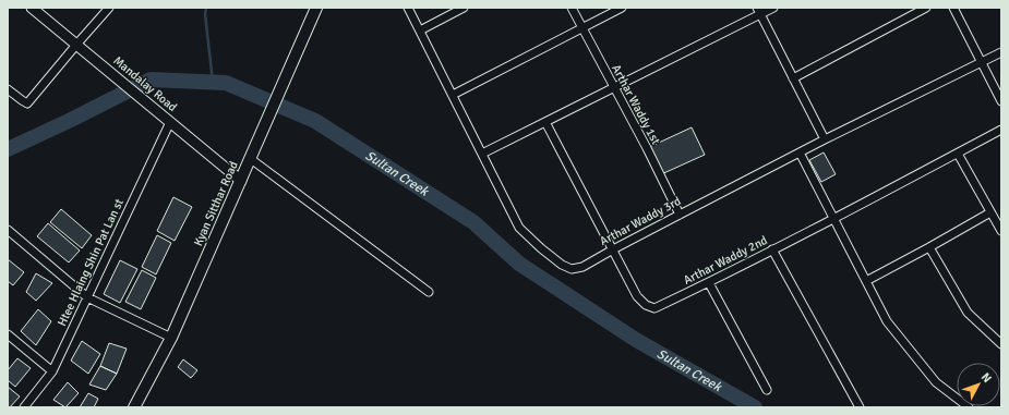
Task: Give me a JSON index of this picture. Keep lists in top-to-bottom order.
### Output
{
  "streets": {
    "main road": ["Kyan Sitthar Road"],
    "street": [
      "Mandalay Road",
      "Arthar Waddy 1st",
      "Arthar Waddy 3rd",
      "Arthar Waddy 2nd",
      "Htee Hlaing Shin Pat Lan st"
    ]
  },
  "crossings": [
    ["Mandalay Road", "Kyan Sitthar Road"],
    ["Mandalay Road", "Htee Hlaing Shin Pat Lan st"],
    ["Arthar Waddy 1st", "Arthar Waddy 3rd"],
    ["Arthar Waddy 3rd", "Arthar Waddy 2nd"]
  ],
  "water": ["Sultan Creek"],
  "north": "top right"
}
